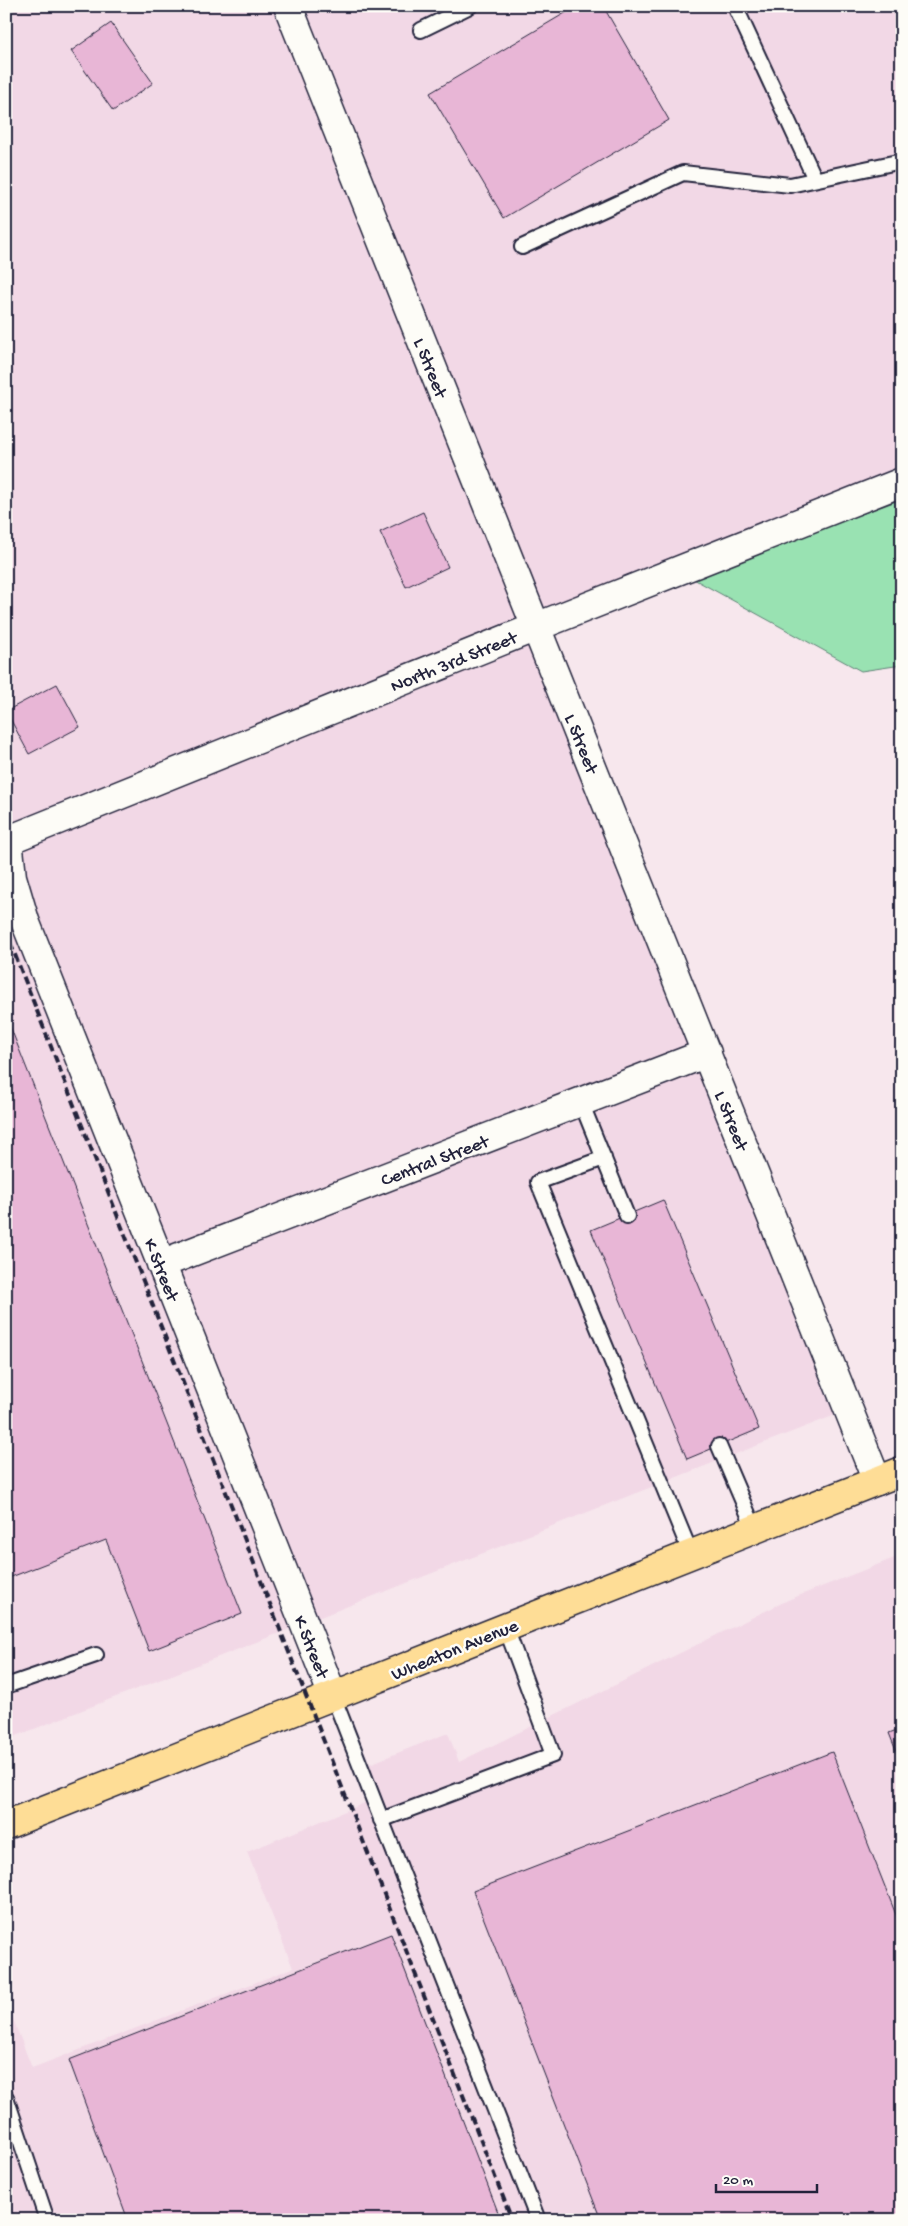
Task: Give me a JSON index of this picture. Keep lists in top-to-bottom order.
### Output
{
  "streets": {
    "main road": ["Wheaton Avenue"],
    "street": [
      "L Street",
      "North 3rd Street",
      "Central Street",
      "K Street"
    ]
  },
  "crossings": [
    ["L Street", "North 3rd Street"],
    ["L Street", "Central Street"],
    ["L Street", "Wheaton Avenue"],
    ["North 3rd Street", "K Street"],
    ["Central Street", "K Street"],
    ["K Street", "Wheaton Avenue"]
  ],
  "scale_bar": "20 m"
}
